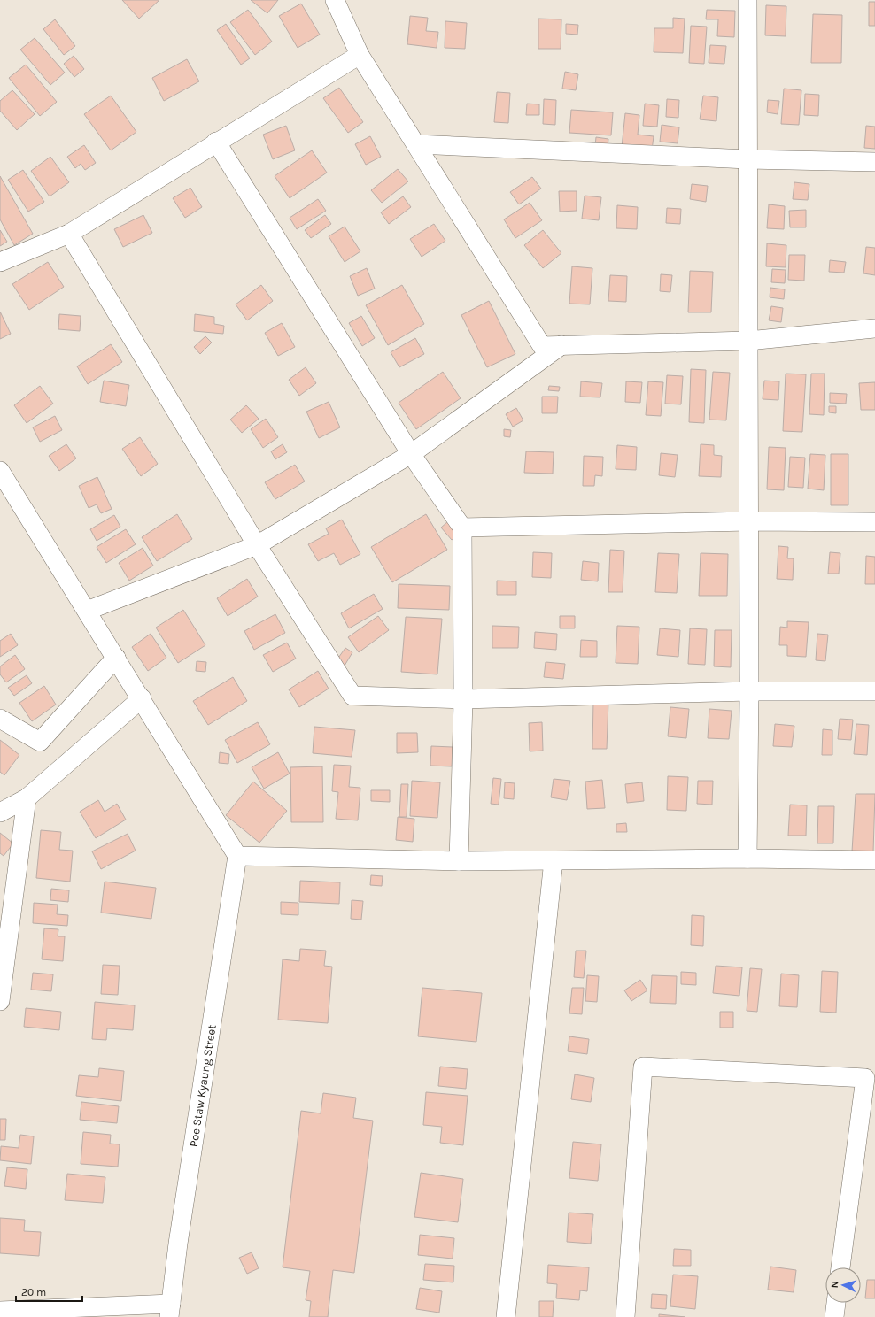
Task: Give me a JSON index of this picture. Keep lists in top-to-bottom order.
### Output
{
  "streets": {
    "street": ["Poe Staw Kyaung Street"]
  },
  "scale_bar": "20 m",
  "north": "left"
}
